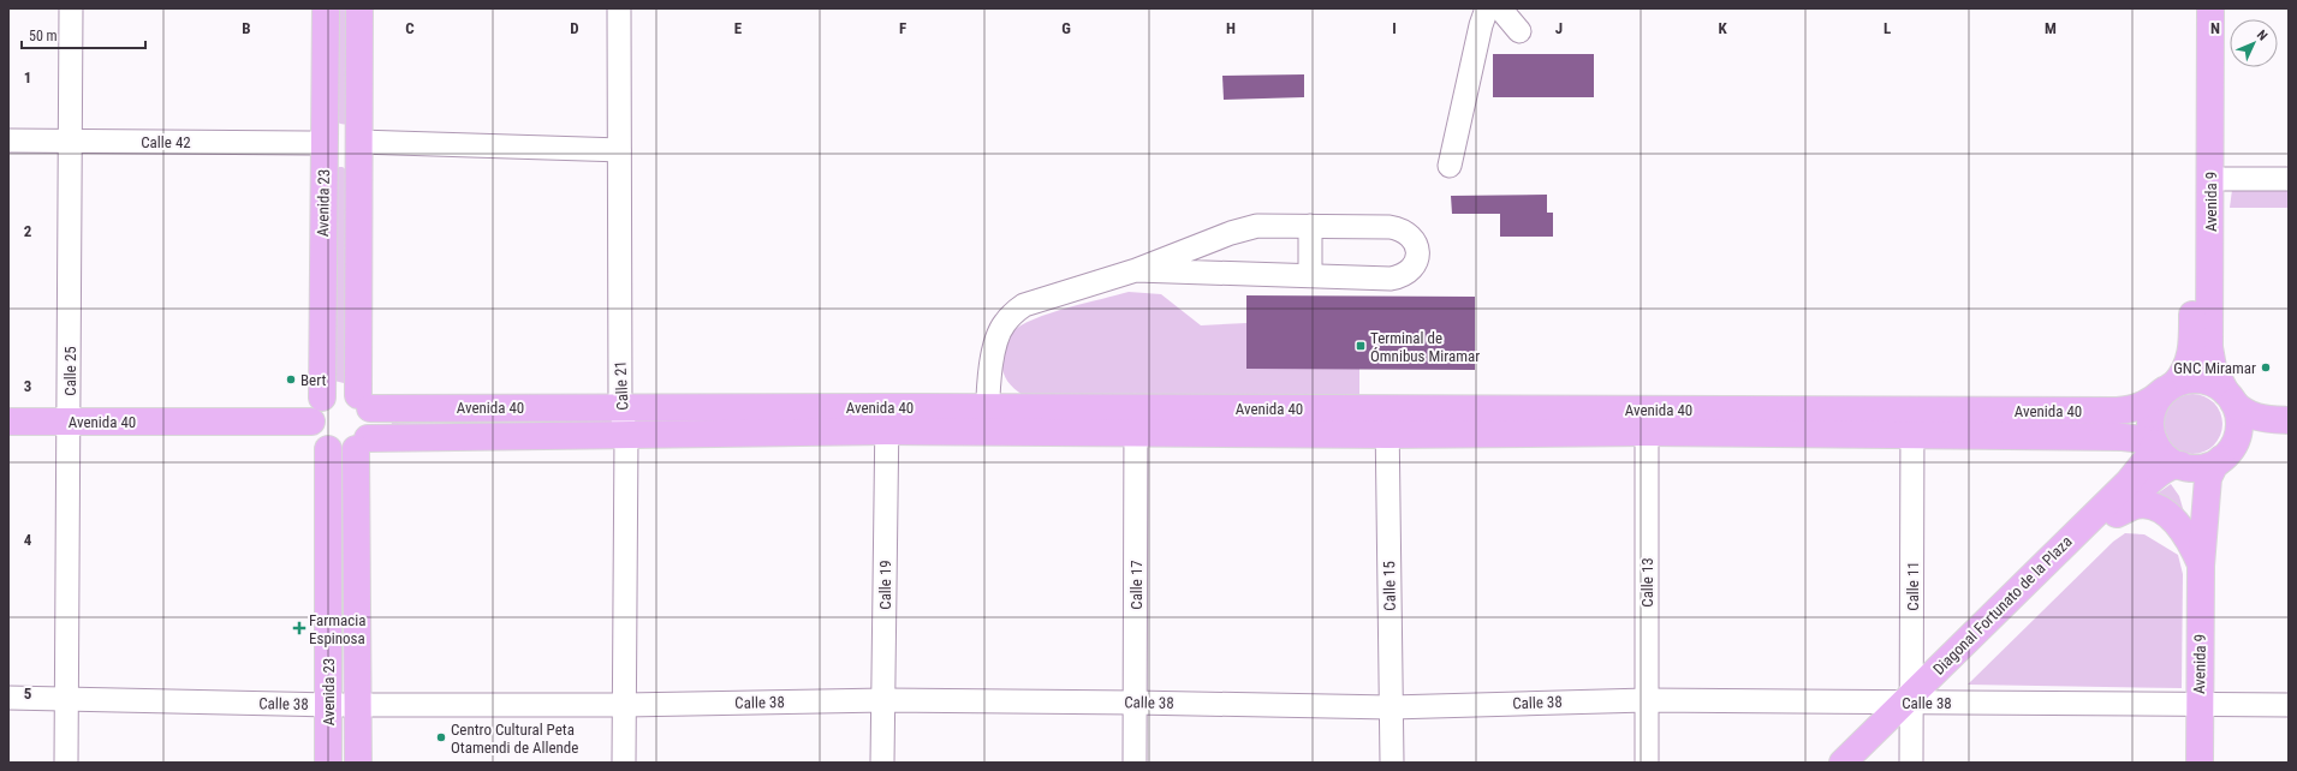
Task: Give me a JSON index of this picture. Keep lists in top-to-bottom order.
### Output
{
  "streets": {
    "main road": [
      "Avenida 9",
      "Avenida 23",
      "Avenida 40",
      "Diagonal Fortunato de la Plaza"
    ],
    "street": [
      "Calle 42",
      "Calle 25",
      "Calle 21",
      "Calle 13",
      "Calle 19",
      "Calle 17",
      "Calle 15",
      "Calle 11",
      "Calle 38"
    ]
  },
  "crossings": [
    ["Calle 42", "Avenida 23"],
    ["Calle 42", "Calle 25"],
    ["Avenida 9", "Avenida 40"],
    ["Avenida 9", "Diagonal Fortunato de la Plaza"],
    ["Avenida 9", "Calle 38"],
    ["Avenida 23", "Avenida 40"],
    ["Avenida 23", "Calle 38"],
    ["Calle 25", "Avenida 40"],
    ["Calle 25", "Calle 38"],
    ["Calle 21", "Avenida 40"],
    ["Calle 21", "Calle 38"],
    ["Avenida 40", "Calle 13"],
    ["Avenida 40", "Calle 19"],
    ["Avenida 40", "Calle 17"],
    ["Avenida 40", "Calle 15"],
    ["Avenida 40", "Calle 11"],
    ["Avenida 40", "Diagonal Fortunato de la Plaza"],
    ["Calle 13", "Calle 38"],
    ["Calle 19", "Calle 38"],
    ["Calle 17", "Calle 38"],
    ["Calle 15", "Calle 38"],
    ["Calle 11", "Diagonal Fortunato de la Plaza"],
    ["Calle 11", "Calle 38"],
    ["Diagonal Fortunato de la Plaza", "Calle 38"]
  ],
  "places": {
    "transit": ["Terminal de Ómnibus Miramar"],
    "other": ["GNC Miramar", "Bert", "Centro Cultural Peta Otamendi de Allende"],
    "health": ["Farmacia Espinosa"]
  },
  "scale_bar": "50 m",
  "north": "top right",
  "grid": {
    "columns": [
      "B",
      "C",
      "D",
      "E",
      "F",
      "G",
      "H",
      "I",
      "J",
      "K",
      "L",
      "M",
      "N"
    ],
    "rows": [
      "1",
      "2",
      "3",
      "4",
      "5"
    ]
  }
}
